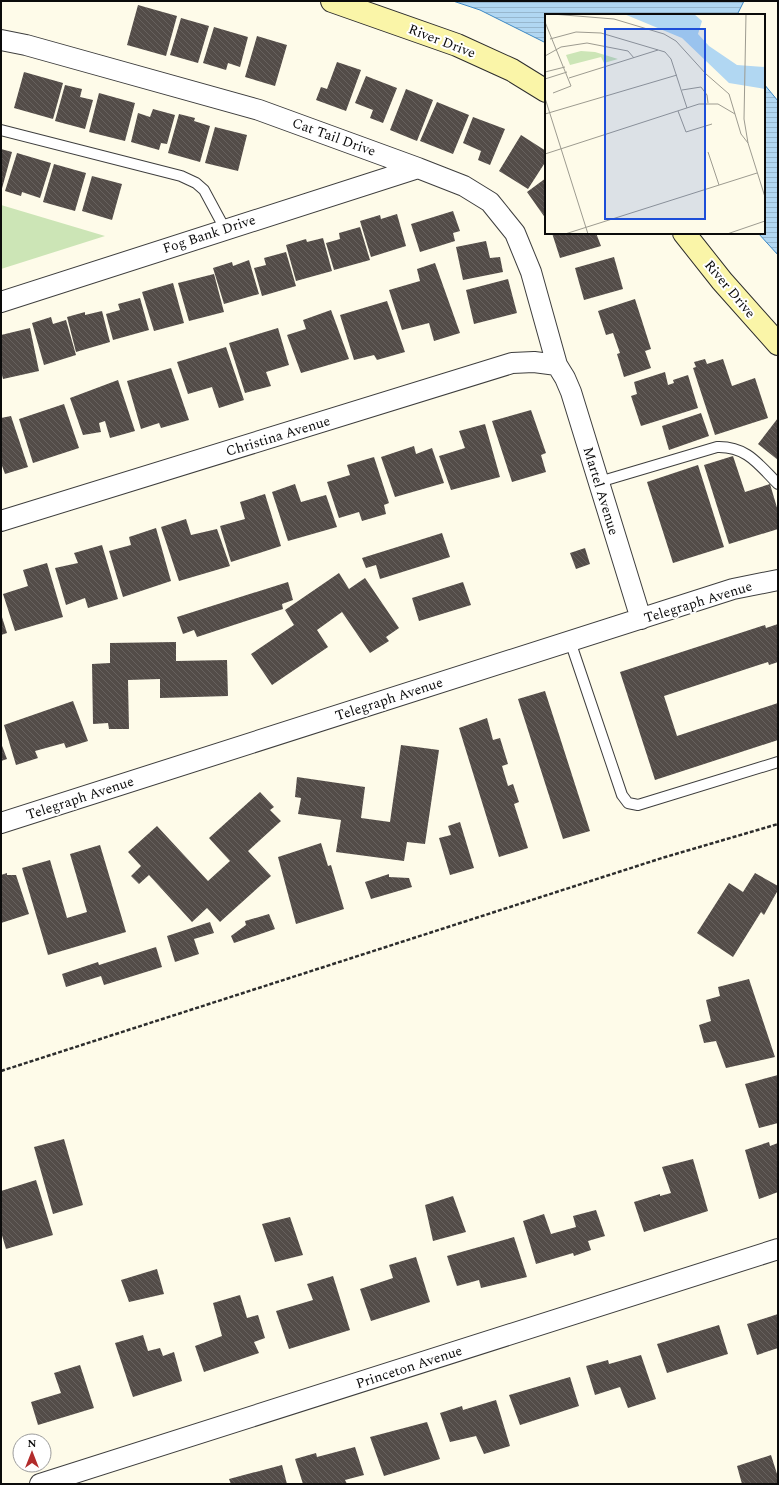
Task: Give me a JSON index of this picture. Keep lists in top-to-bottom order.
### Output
{
  "streets": {
    "street": [
      "River Drive",
      "Cat Tail Drive",
      "Fog Bank Drive",
      "Christina Avenue",
      "Martel Avenue",
      "Telegraph Avenue",
      "Princeton Avenue"
    ]
  },
  "crossings": [
    ["Cat Tail Drive", "Fog Bank Drive"],
    ["Cat Tail Drive", "Christina Avenue"],
    ["Cat Tail Drive", "Martel Avenue"],
    ["Christina Avenue", "Martel Avenue"],
    ["Martel Avenue", "Telegraph Avenue"]
  ],
  "north": "top"
}
